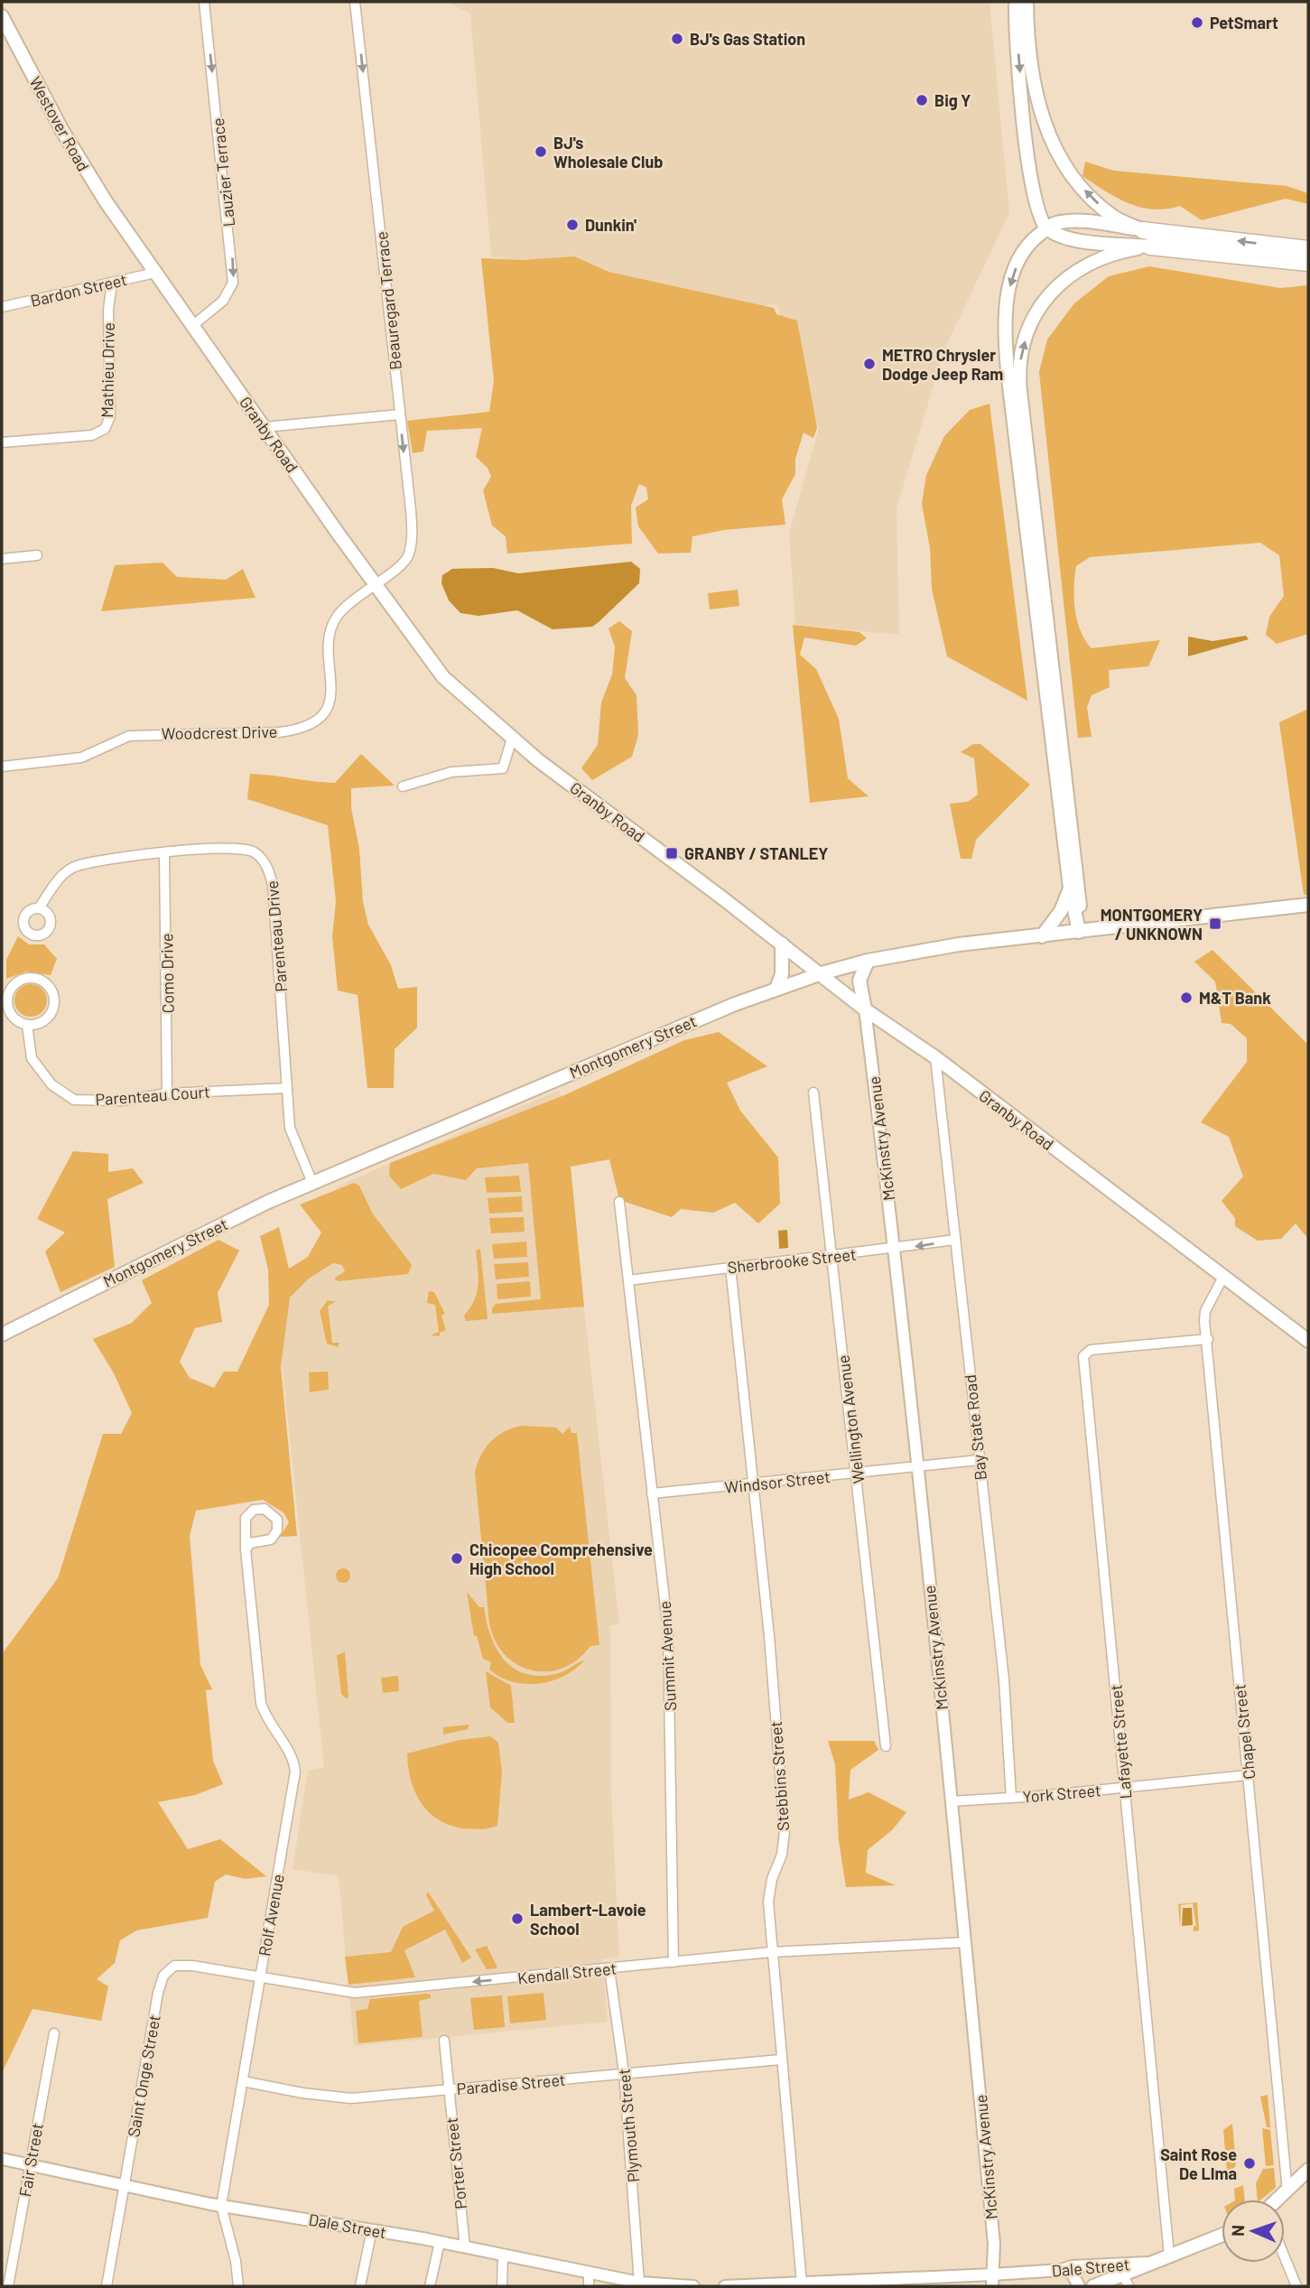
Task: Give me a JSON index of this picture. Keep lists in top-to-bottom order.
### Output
{
  "streets": {
    "main road": ["Westover Road", "Granby Road", "Montgomery Street"],
    "street": [
      "Lauzier Terrace",
      "Bardon Street",
      "Beauregard Terrace",
      "Mathieu Drive",
      "Woodcrest Drive",
      "Parenteau Drive",
      "Como Drive",
      "Parenteau Court",
      "McKinstry Avenue",
      "Sherbrooke Street",
      "Wellington Avenue",
      "Bay State Road",
      "Windsor Street",
      "Summit Avenue",
      "Chapel Street",
      "Lafayette Street",
      "Stebbins Street",
      "York Street",
      "Rolf Avenue",
      "Kendall Street",
      "Saint Onge Street",
      "Paradise Street",
      "Plymouth Street",
      "Fair Street",
      "Porter Street",
      "Dale Street"
    ]
  },
  "crossings": [
    ["Westover Road", "Granby Road"],
    ["Lauzier Terrace", "Granby Road"],
    ["Bardon Street", "Mathieu Drive"],
    ["Bardon Street", "Granby Road"],
    ["Beauregard Terrace", "Granby Road"],
    ["Beauregard Terrace", "Woodcrest Drive"],
    ["Granby Road", "Woodcrest Drive"],
    ["Granby Road", "Montgomery Street"],
    ["Granby Road", "McKinstry Avenue"],
    ["Granby Road", "Bay State Road"],
    ["Granby Road", "Chapel Street"],
    ["Parenteau Drive", "Como Drive"],
    ["Parenteau Drive", "Montgomery Street"],
    ["Parenteau Drive", "Parenteau Court"],
    ["Como Drive", "Parenteau Court"],
    ["McKinstry Avenue", "Sherbrooke Street"],
    ["McKinstry Avenue", "Windsor Street"],
    ["McKinstry Avenue", "York Street"],
    ["McKinstry Avenue", "Kendall Street"],
    ["McKinstry Avenue", "Dale Street"],
    ["Sherbrooke Street", "Wellington Avenue"],
    ["Sherbrooke Street", "Bay State Road"],
    ["Sherbrooke Street", "Summit Avenue"],
    ["Sherbrooke Street", "Stebbins Street"],
    ["Wellington Avenue", "Windsor Street"],
    ["Bay State Road", "Windsor Street"],
    ["Bay State Road", "York Street"],
    ["Windsor Street", "Summit Avenue"],
    ["Windsor Street", "Stebbins Street"],
    ["Summit Avenue", "Kendall Street"],
    ["Chapel Street", "Lafayette Street"],
    ["Chapel Street", "York Street"],
    ["Lafayette Street", "York Street"],
    ["Stebbins Street", "Kendall Street"],
    ["Stebbins Street", "Paradise Street"],
    ["Stebbins Street", "Dale Street"],
    ["Rolf Avenue", "Kendall Street"],
    ["Rolf Avenue", "Paradise Street"],
    ["Rolf Avenue", "Dale Street"],
    ["Kendall Street", "Saint Onge Street"],
    ["Kendall Street", "Plymouth Street"],
    ["Saint Onge Street", "Dale Street"],
    ["Paradise Street", "Plymouth Street"],
    ["Paradise Street", "Porter Street"],
    ["Plymouth Street", "Dale Street"],
    ["Fair Street", "Dale Street"],
    ["Porter Street", "Dale Street"]
  ],
  "one_way": ["Lauzier Terrace", "Beauregard Terrace", "Kendall Street"],
  "places": {
    "other": [
      "PetSmart",
      "BJ's Gas Station",
      "Big Y",
      "BJ's Wholesale Club",
      "Dunkin'",
      "METRO Chrysler Dodge Jeep Ram",
      "M&T Bank",
      "Chicopee Comprehensive High School",
      "Lambert-Lavoie School",
      "Saint Rose De LIma"
    ],
    "transit": ["GRANBY / STANLEY", "MONTGOMERY / UNKNOWN"]
  },
  "north": "left"
}
